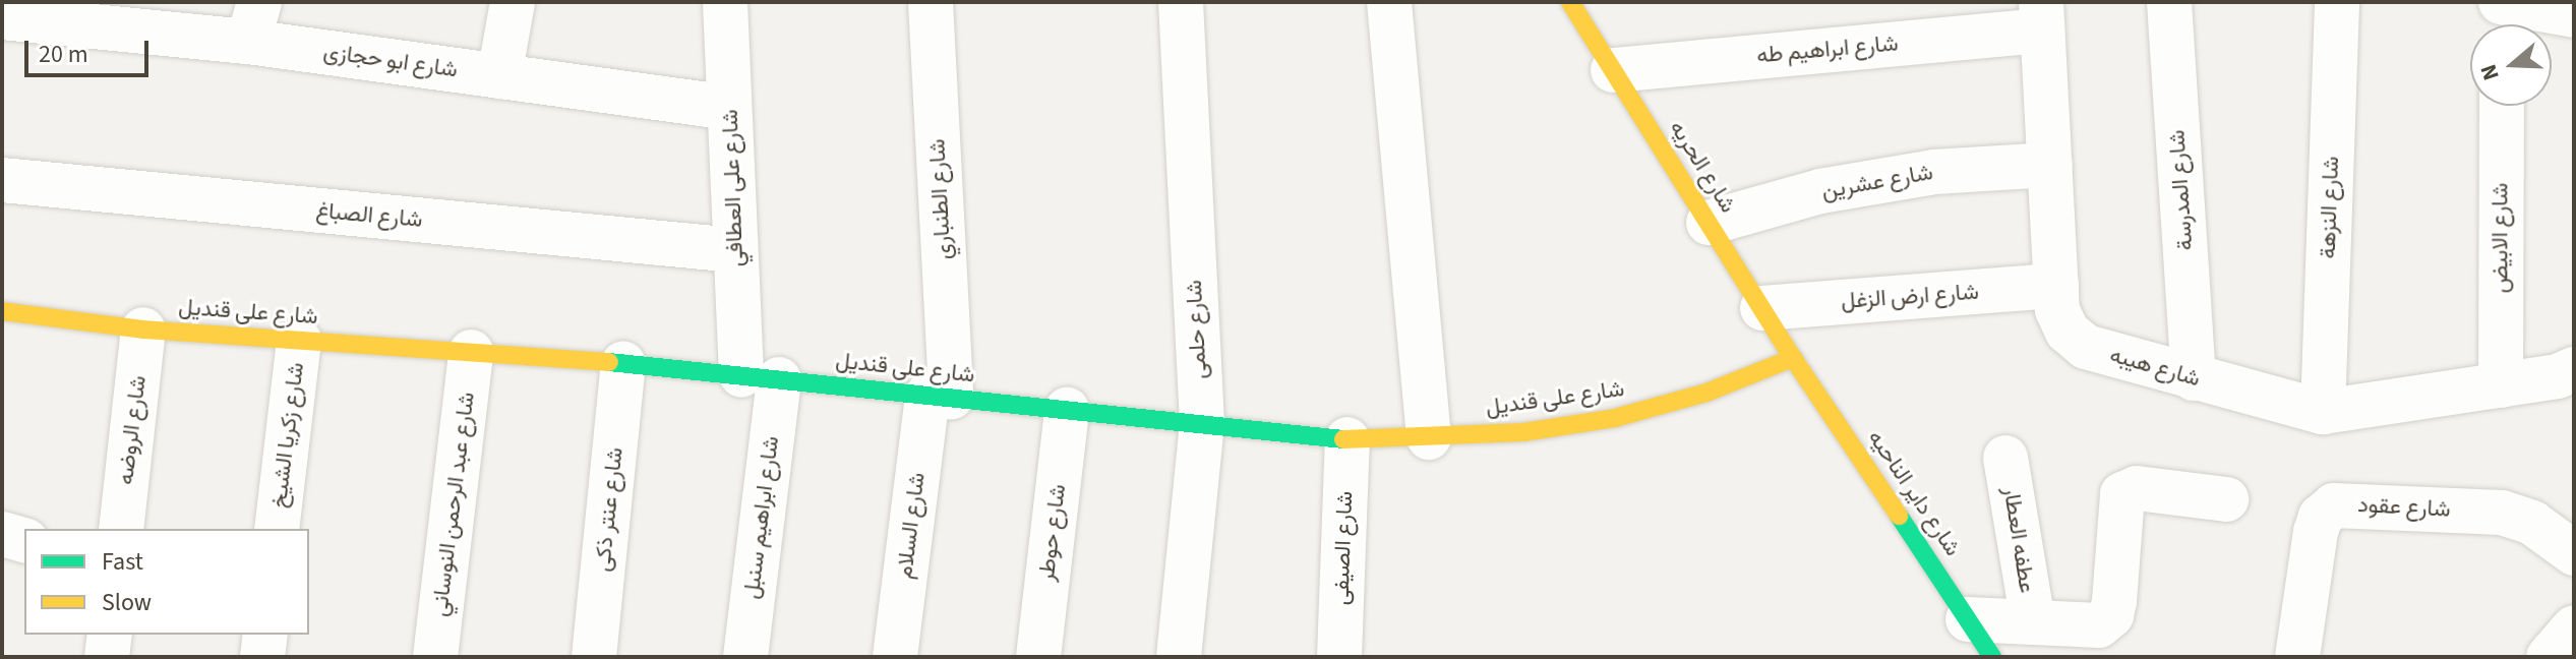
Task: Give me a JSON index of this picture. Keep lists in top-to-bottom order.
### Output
{
  "streets": {
    "street": [
      "شارع ابراهيم طه",
      "شارع ابو حجازى",
      "شارع الحريه",
      "شارع عشرين",
      "شارع على العطافي",
      "شارع المدرسة",
      "شارع الطنباري",
      "شارع النزهة",
      "شارع الصباغ",
      "شارع الابيض",
      "شارع ارض الزغل",
      "شارع على قنديل",
      "شارع حلمى",
      "شارع هيبه",
      "شارع الروضه",
      "شارع زكريا الشيخ",
      "شارع داير الناحيه",
      "شارع عبد الرحمن النوساني",
      "شارع عقود",
      "شارع عنتر ذكى",
      "شارع ابراهيم سنبل",
      "شارع السلام",
      "شارع حوطر",
      "عطفه العطار",
      "شارع الصيفى"
    ]
  },
  "crossings": [
    ["شارع ابراهيم طه", "شارع الحريه"],
    ["شارع ابراهيم طه", "شارع هيبه"],
    ["شارع ابو حجازى", "شارع على العطافي"],
    ["شارع الحريه", "شارع عشرين"],
    ["شارع الحريه", "شارع ارض الزغل"],
    ["شارع الحريه", "شارع على قنديل"],
    ["شارع الحريه", "شارع داير الناحيه"],
    ["شارع عشرين", "شارع هيبه"],
    ["شارع على العطافي", "شارع الصباغ"],
    ["شارع على العطافي", "شارع على قنديل"],
    ["شارع على العطافي", "شارع ابراهيم سنبل"],
    ["شارع المدرسة", "شارع هيبه"],
    ["شارع الطنباري", "شارع على قنديل"],
    ["شارع الطنباري", "شارع السلام"],
    ["شارع النزهة", "شارع هيبه"],
    ["شارع الابيض", "شارع هيبه"],
    ["شارع ارض الزغل", "شارع هيبه"],
    ["شارع على قنديل", "شارع حلمى"],
    ["شارع على قنديل", "شارع الروضه"],
    ["شارع على قنديل", "شارع زكريا الشيخ"],
    ["شارع على قنديل", "شارع داير الناحيه"],
    ["شارع على قنديل", "شارع عبد الرحمن النوساني"],
    ["شارع على قنديل", "شارع عنتر ذكى"],
    ["شارع على قنديل", "شارع ابراهيم سنبل"],
    ["شارع على قنديل", "شارع السلام"],
    ["شارع على قنديل", "شارع حوطر"],
    ["شارع على قنديل", "شارع الصيفى"]
  ],
  "legend": ["Fast", "Slow"],
  "scale_bar": "20 m",
  "north": "left"
}
